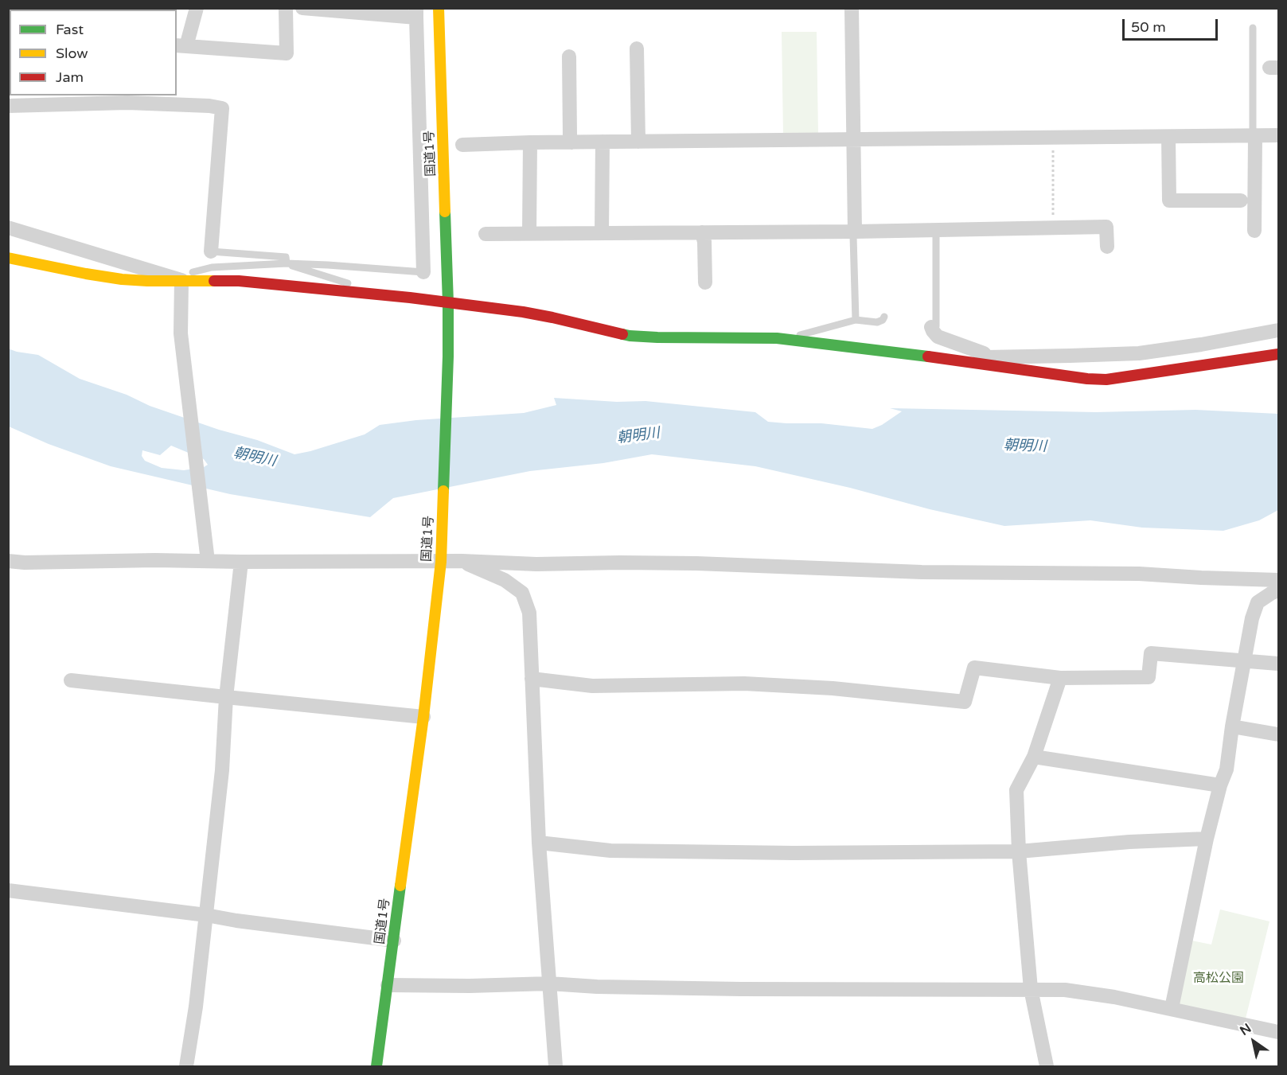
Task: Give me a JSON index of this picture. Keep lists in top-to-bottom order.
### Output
{
  "streets": {
    "main road": ["国道1号"]
  },
  "water": ["朝明川"],
  "parks": ["高松公園"],
  "legend": ["Fast", "Slow", "Jam"],
  "scale_bar": "50 m",
  "north": "top left"
}
